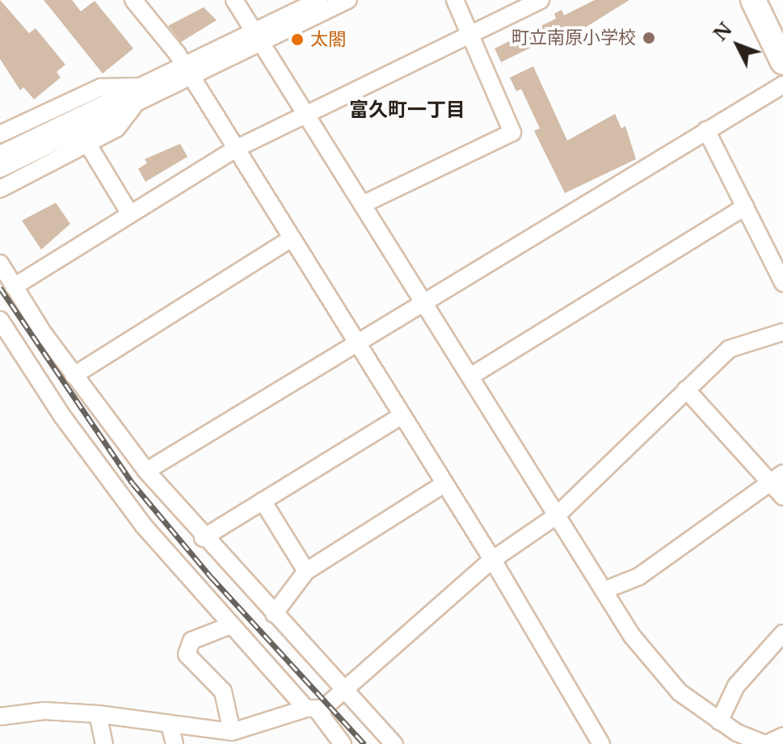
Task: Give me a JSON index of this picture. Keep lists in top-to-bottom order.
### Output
{
  "districts": ["富久町一丁目"],
  "places": ["町立南原小学校", "太閤"],
  "north": "top left"
}
